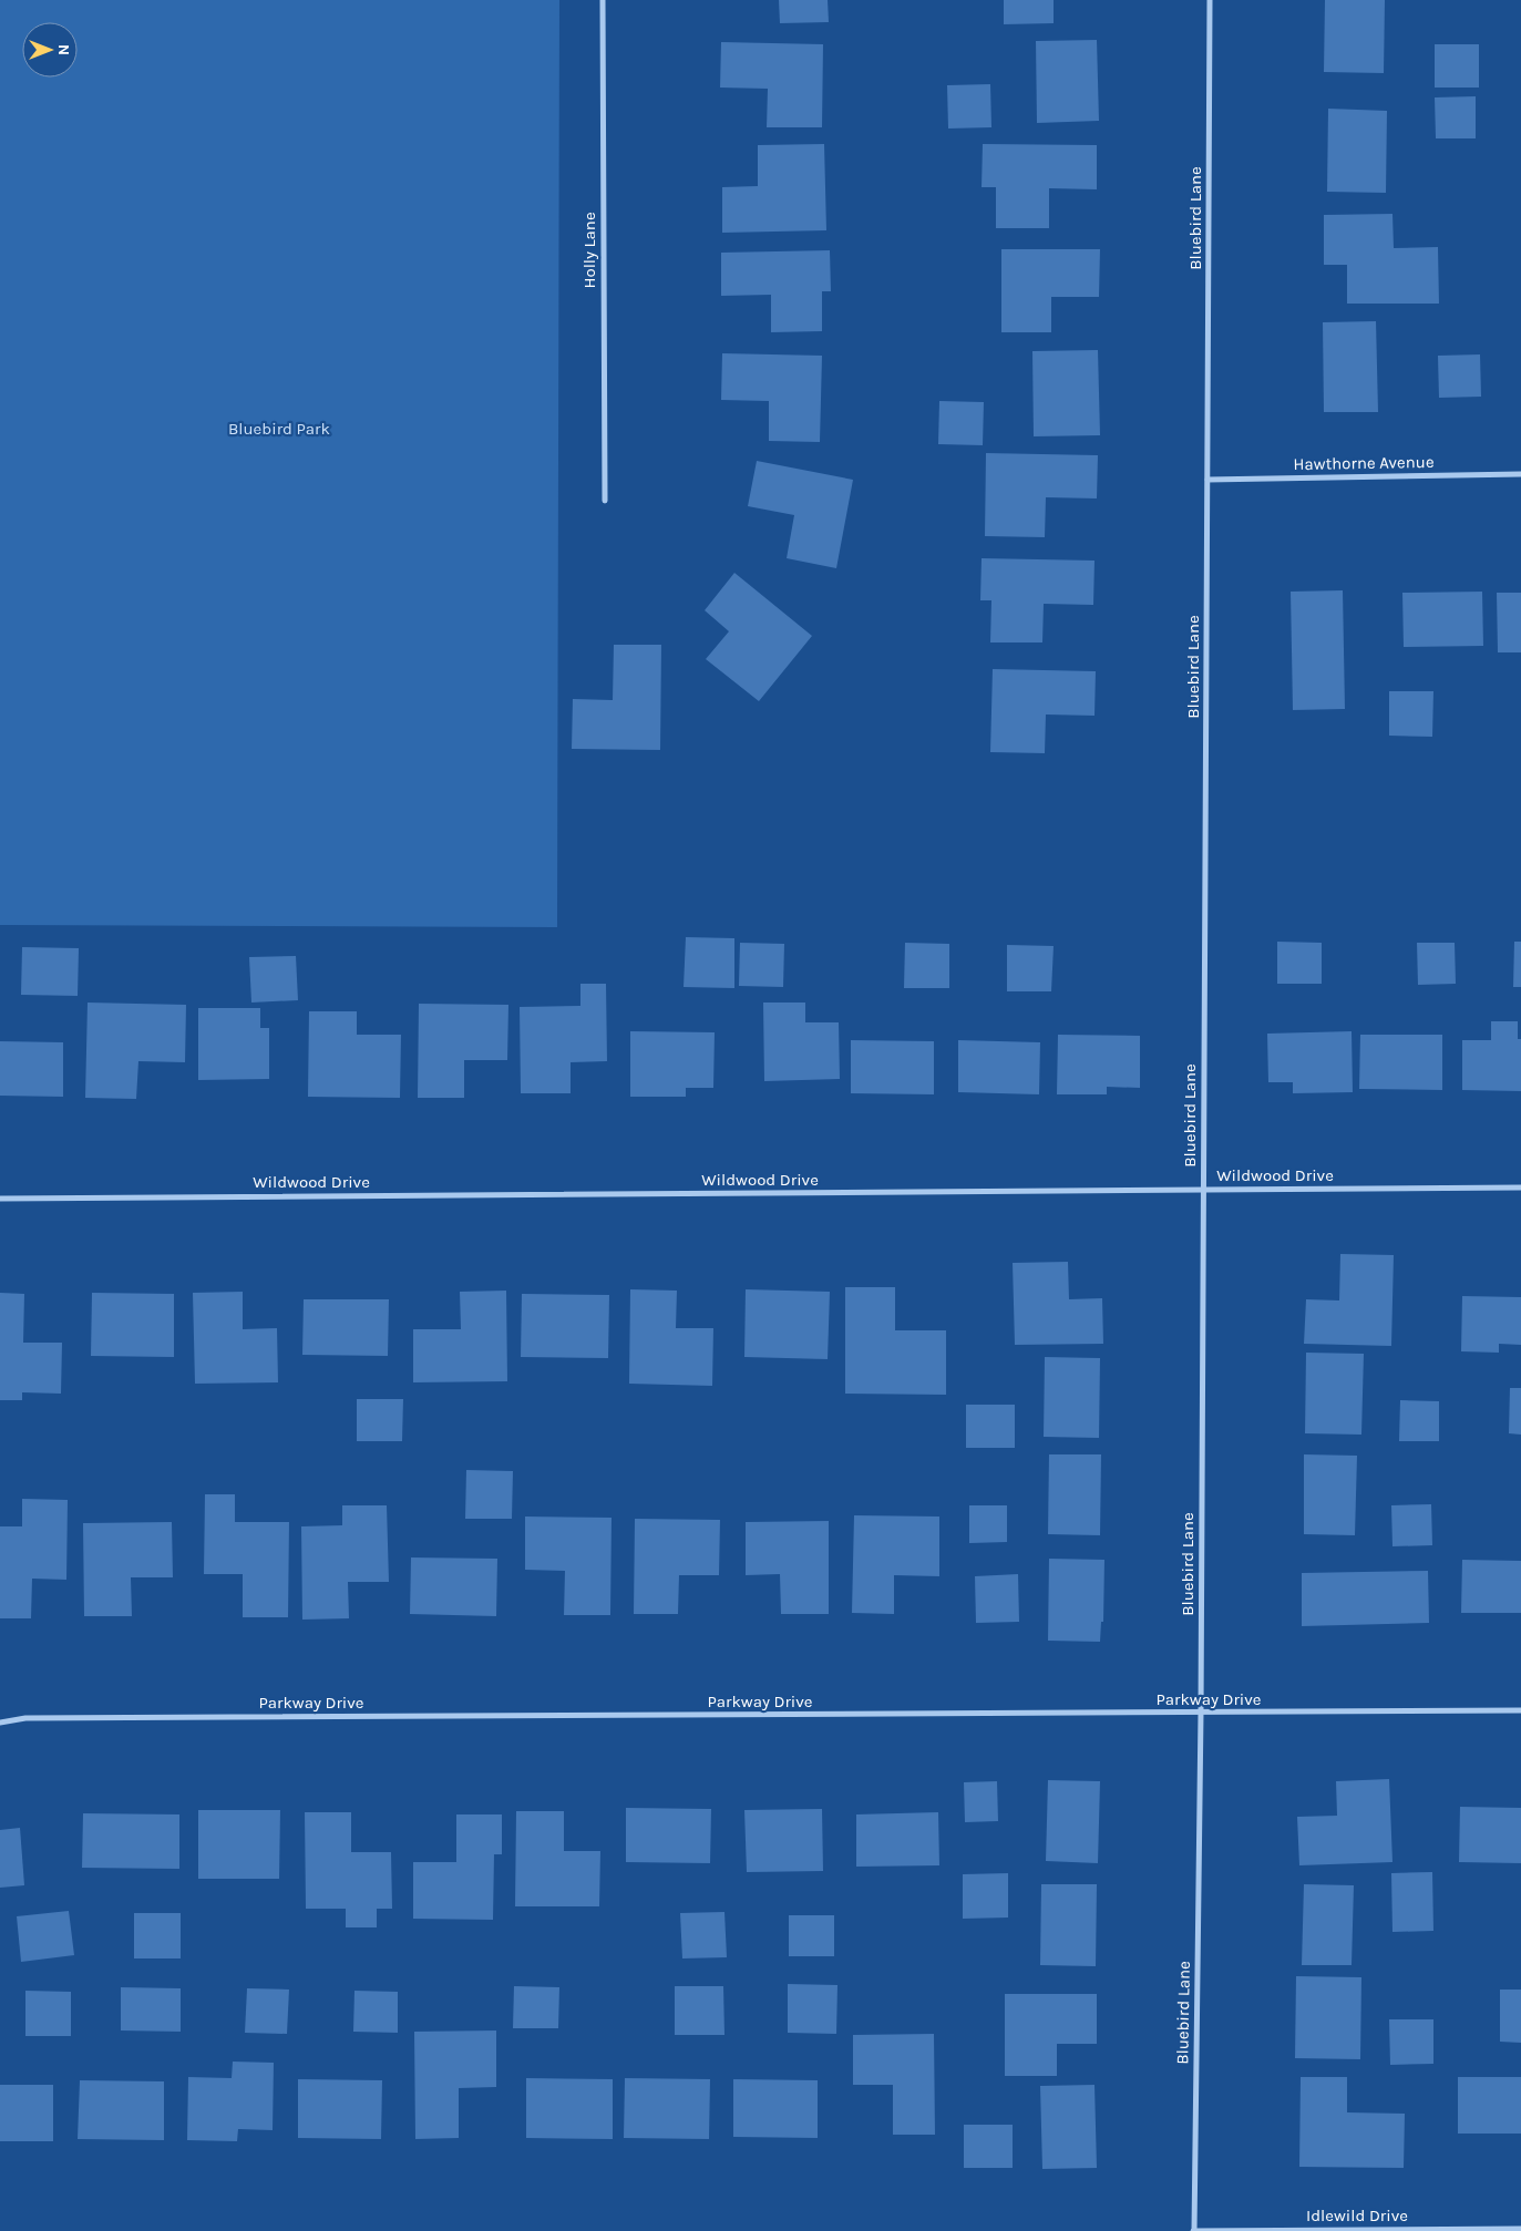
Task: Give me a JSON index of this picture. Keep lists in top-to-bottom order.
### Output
{
  "streets": {
    "street": [
      "Bluebird Lane",
      "Holly Lane",
      "Hawthorne Avenue",
      "Wildwood Drive",
      "Parkway Drive",
      "Idlewild Drive"
    ]
  },
  "crossings": [
    ["Bluebird Lane", "Hawthorne Avenue"],
    ["Bluebird Lane", "Wildwood Drive"],
    ["Bluebird Lane", "Parkway Drive"],
    ["Bluebird Lane", "Idlewild Drive"]
  ],
  "parks": ["Bluebird Park"],
  "north": "right"
}
